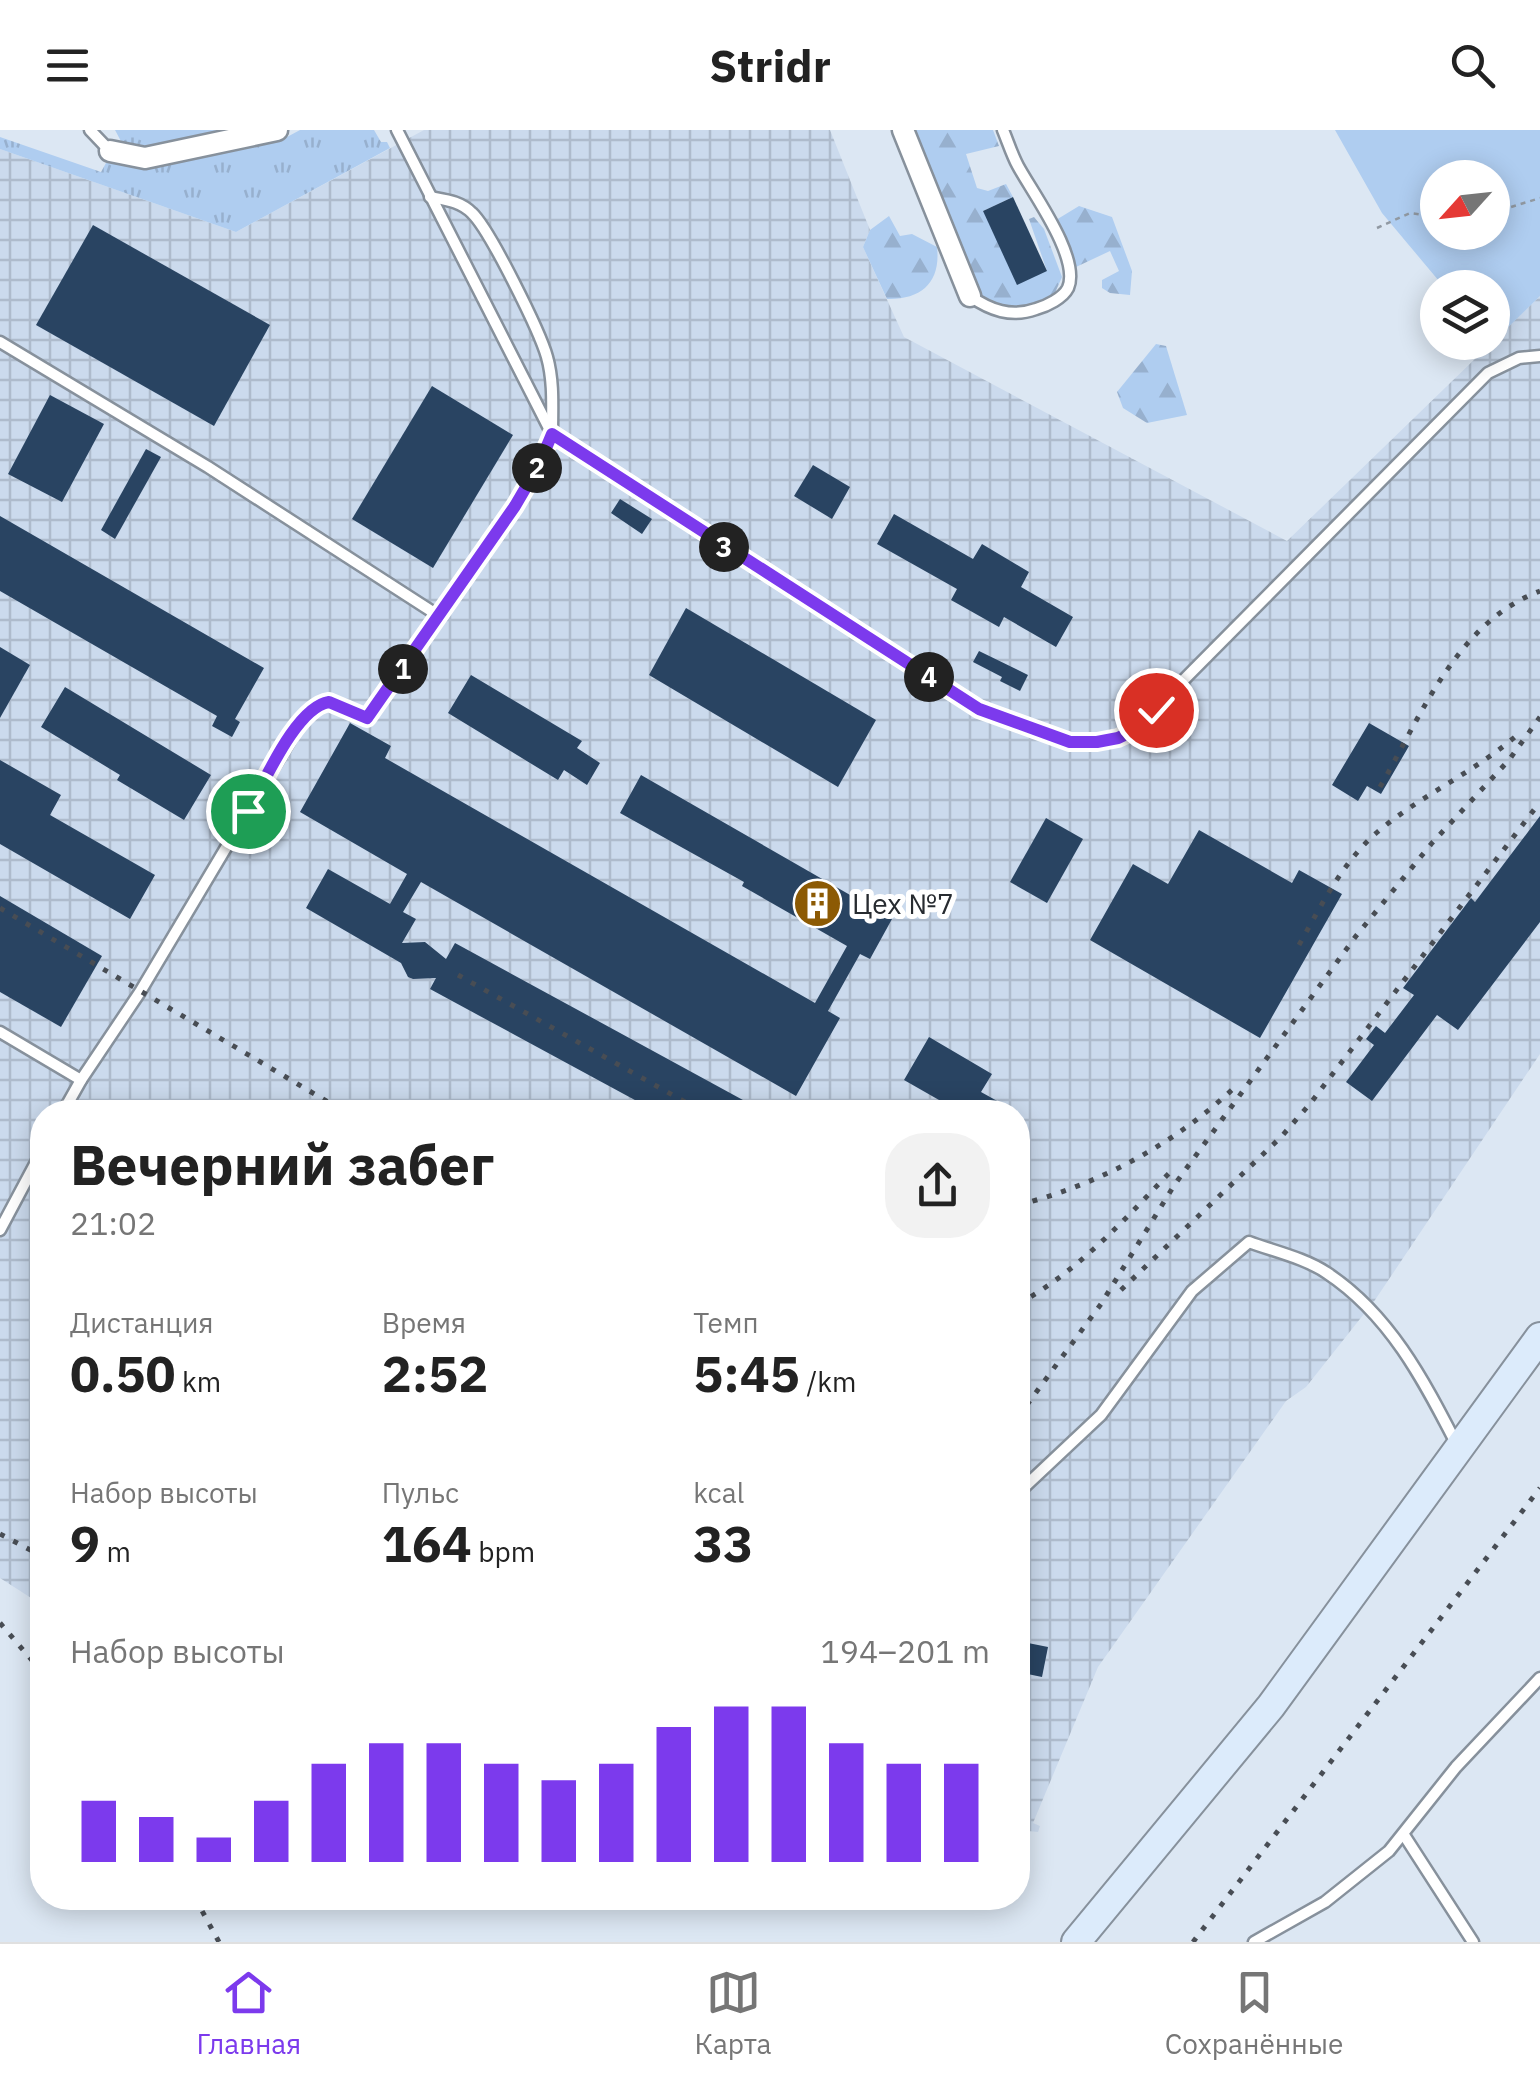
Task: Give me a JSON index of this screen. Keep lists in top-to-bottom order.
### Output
{
  "places": {
    "building": ["Цех №7"]
  },
  "north": "bottom left",
  "page": {
    "header": "Stridr",
    "pins": [
      "2",
      "3",
      "1",
      "4"
    ],
    "heading": ["Вечерний забег", "21:02"],
    "stats": [
      ["Дистанция", "0.50 km"],
      ["Время", "2:52"],
      ["Темп", "5:45 /km"],
      ["Набор высоты", "9 m"],
      ["Пульс", "164 bpm"],
      ["kcal", "33"]
    ],
    "chart": ["Набор высоты", "194–201 m"],
    "tabs": ["Главная", "Карта", "Сохранённые"]
  }
}
